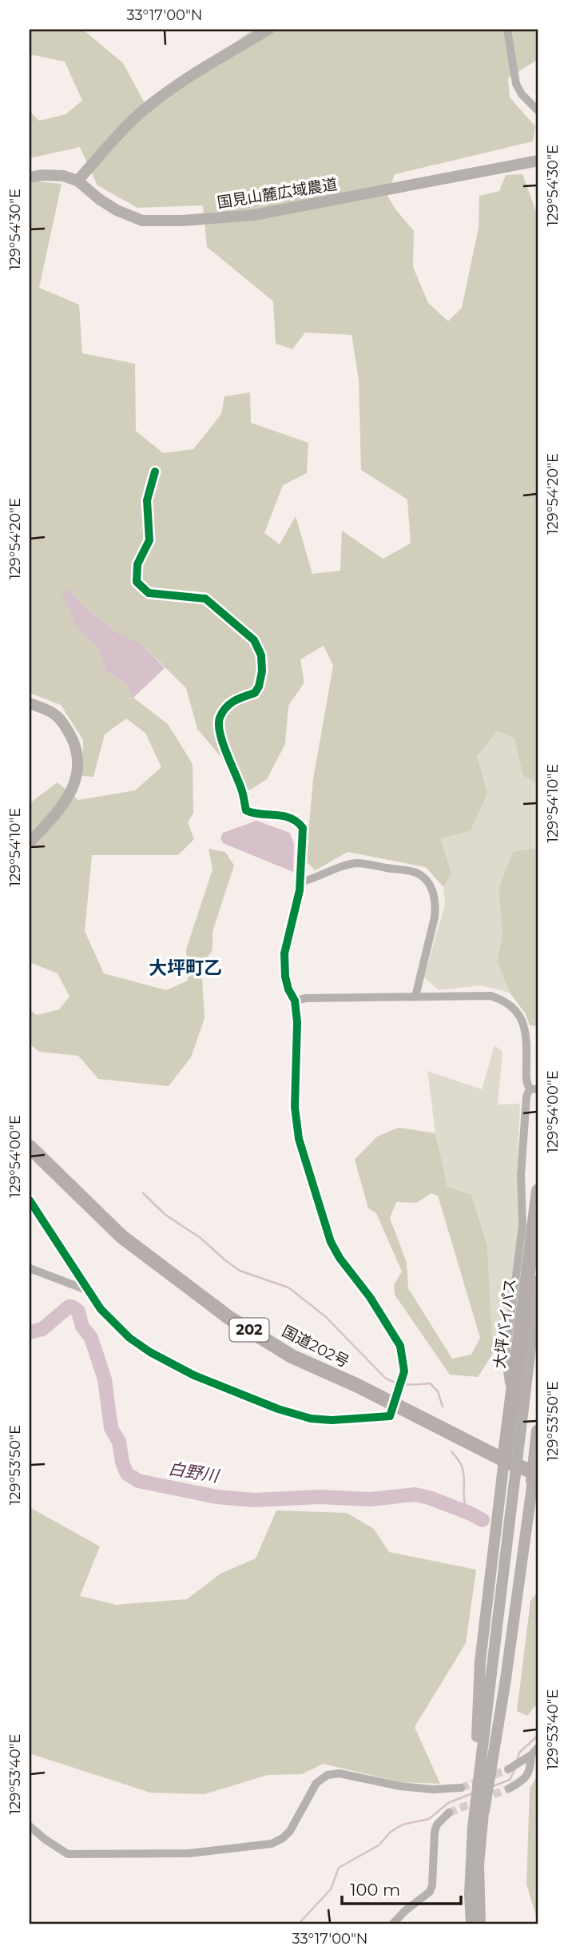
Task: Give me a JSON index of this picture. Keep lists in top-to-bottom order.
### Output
{
  "streets": {
    "highway": ["大坪バイパス", "202", "国道202号"],
    "street": ["国見山麓広域農道"]
  },
  "crossings": [
    ["大坪バイパス", "国道202号"]
  ],
  "districts": ["大坪町乙"],
  "water": ["白野川"],
  "scale_bar": "100 m",
  "coordinates": [
    "33°17'00\"N",
    "129°54'30\"E",
    "129°54'20\"E",
    "129°54'10\"E",
    "129°54'00\"E",
    "129°53'50\"E",
    "129°53'40\"E"
  ]
}
